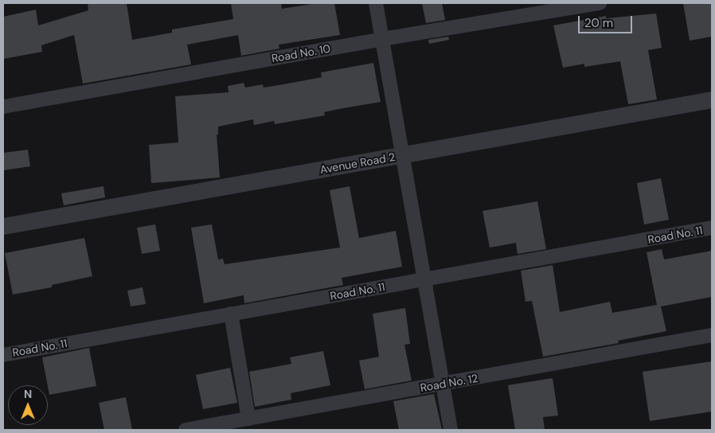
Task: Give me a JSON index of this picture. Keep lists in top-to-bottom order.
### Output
{
  "streets": {
    "street": [
      "Road No. 10",
      "Avenue Road 2",
      "Road No. 11",
      "Road No. 12"
    ]
  },
  "scale_bar": "20 m",
  "north": "top"
}
